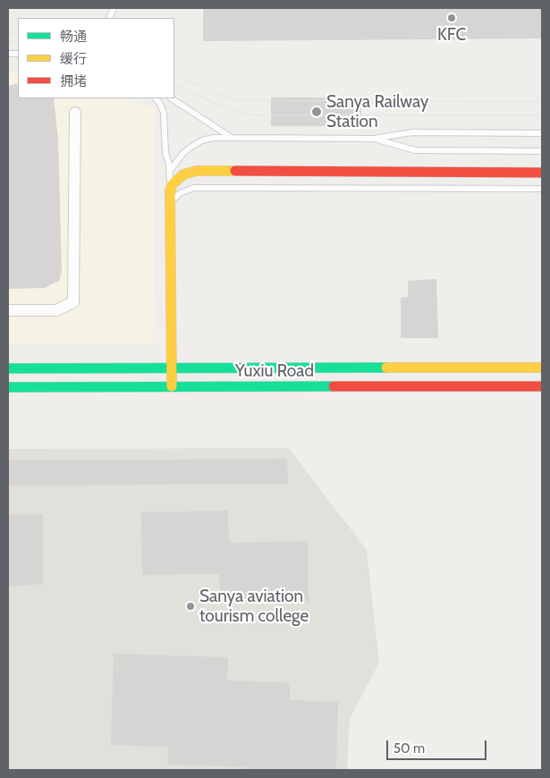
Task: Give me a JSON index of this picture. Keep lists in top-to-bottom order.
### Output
{
  "streets": {
    "main road": ["Yuxiu Road"]
  },
  "places": ["KFC", "Sanya Railway Station", "Sanya aviation tourism college"],
  "legend": ["畅通", "缓行", "拥堵"],
  "scale_bar": "50 m"
}
